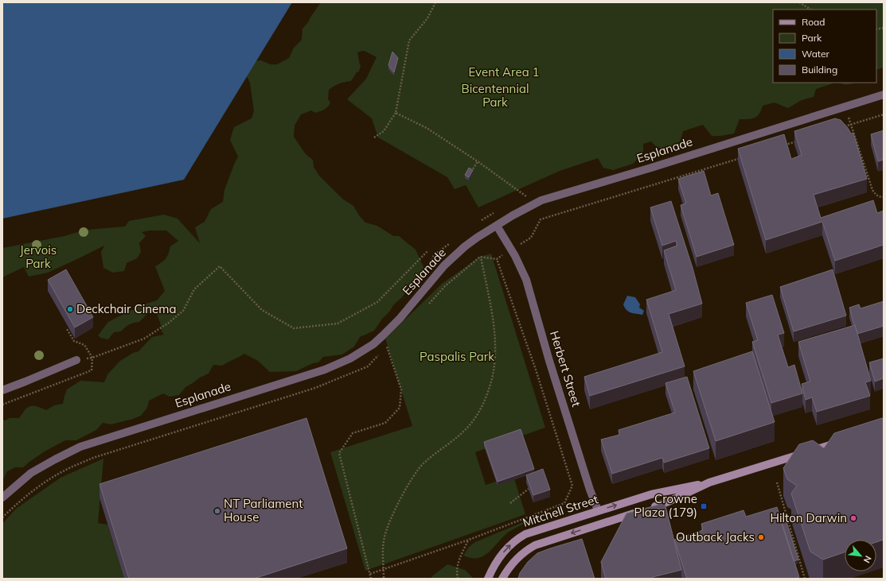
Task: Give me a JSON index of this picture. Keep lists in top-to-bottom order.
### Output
{
  "streets": {
    "street": ["Esplanade", "Herbert Street", "Mitchell Street"]
  },
  "crossings": [
    ["Esplanade", "Herbert Street"],
    ["Herbert Street", "Mitchell Street"]
  ],
  "parks": [
    "Event Area 1",
    "Bicentennial Park",
    "Jervois Park",
    "Paspalis Park"
  ],
  "places": {
    "other": [
      "Deckchair Cinema",
      "NT Parliament House",
      "Hilton Darwin",
      "Outback Jacks"
    ],
    "transit": ["Crowne Plaza (179)"]
  },
  "legend": [
    "Road",
    "Park",
    "Water",
    "Building"
  ],
  "north": "bottom right"
}
